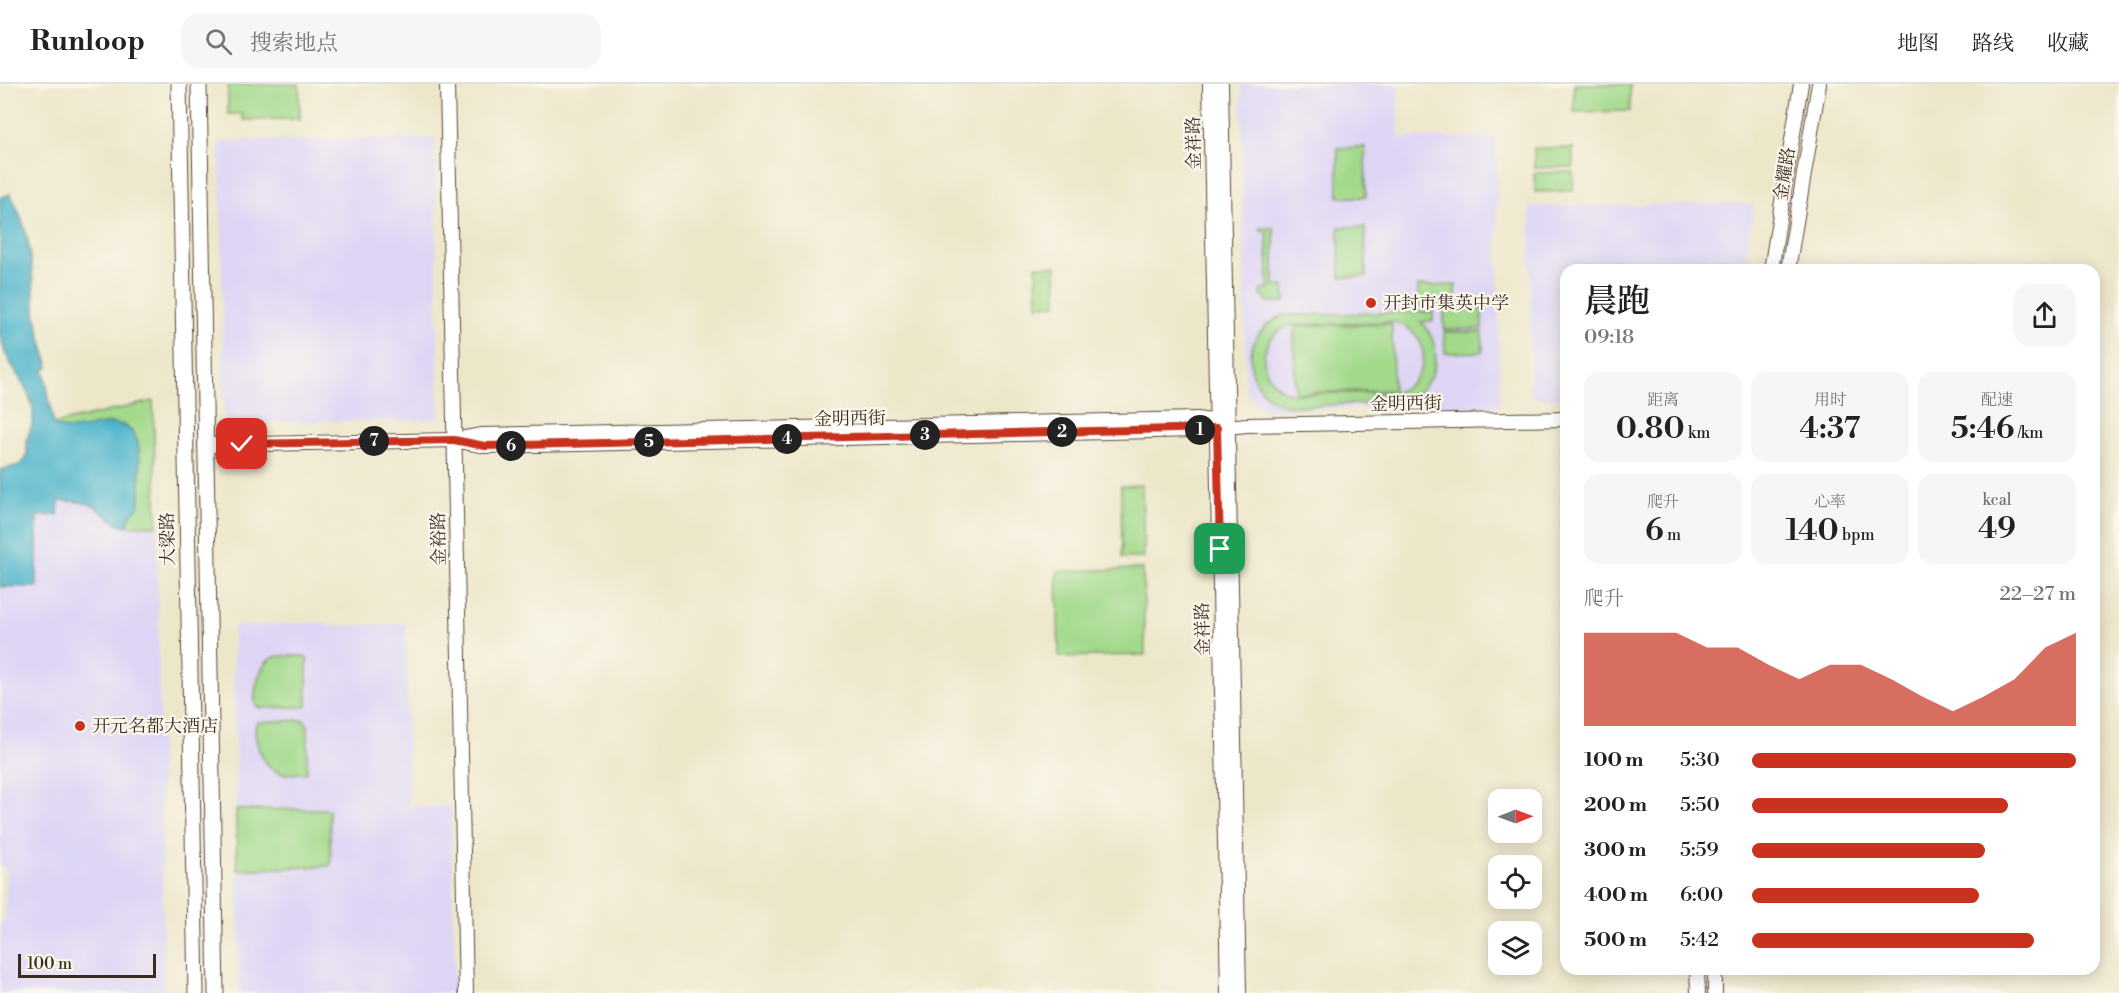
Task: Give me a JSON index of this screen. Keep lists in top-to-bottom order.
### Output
{
  "streets": {
    "main road": ["大梁路"],
    "street": [
      "金祥路",
      "金耀路",
      "金明西街",
      "金裕路"
    ]
  },
  "crossings": [
    ["金祥路", "金明西街"],
    ["金明西街", "金裕路"]
  ],
  "places": ["开封市集英中学", "开元名都大酒店"],
  "scale_bar": "100 m",
  "north": "right",
  "page": {
    "header": "Runloop",
    "search": "搜索地点",
    "nav": ["地图", "路线", "收藏"],
    "heading": ["晨跑", "09:18"],
    "stats": [
      ["距离", "0.80 km"],
      ["用时", "4:37"],
      ["配速", "5:46 /km"],
      ["爬升", "6 m"],
      ["心率", "140 bpm"],
      ["kcal", "49"]
    ],
    "pins": [
      "1",
      "2",
      "3",
      "4",
      "7",
      "5",
      "6"
    ],
    "chart": ["爬升", "22–27 m"],
    "list": [
      {
        "name": "100 m",
        "note": "5:30"
      },
      {
        "name": "200 m",
        "note": "5:50"
      },
      {
        "name": "300 m",
        "note": "5:59"
      },
      {
        "name": "400 m",
        "note": "6:00"
      },
      {
        "name": "500 m",
        "note": "5:42"
      }
    ],
    "scale": "100 m"
  }
}
